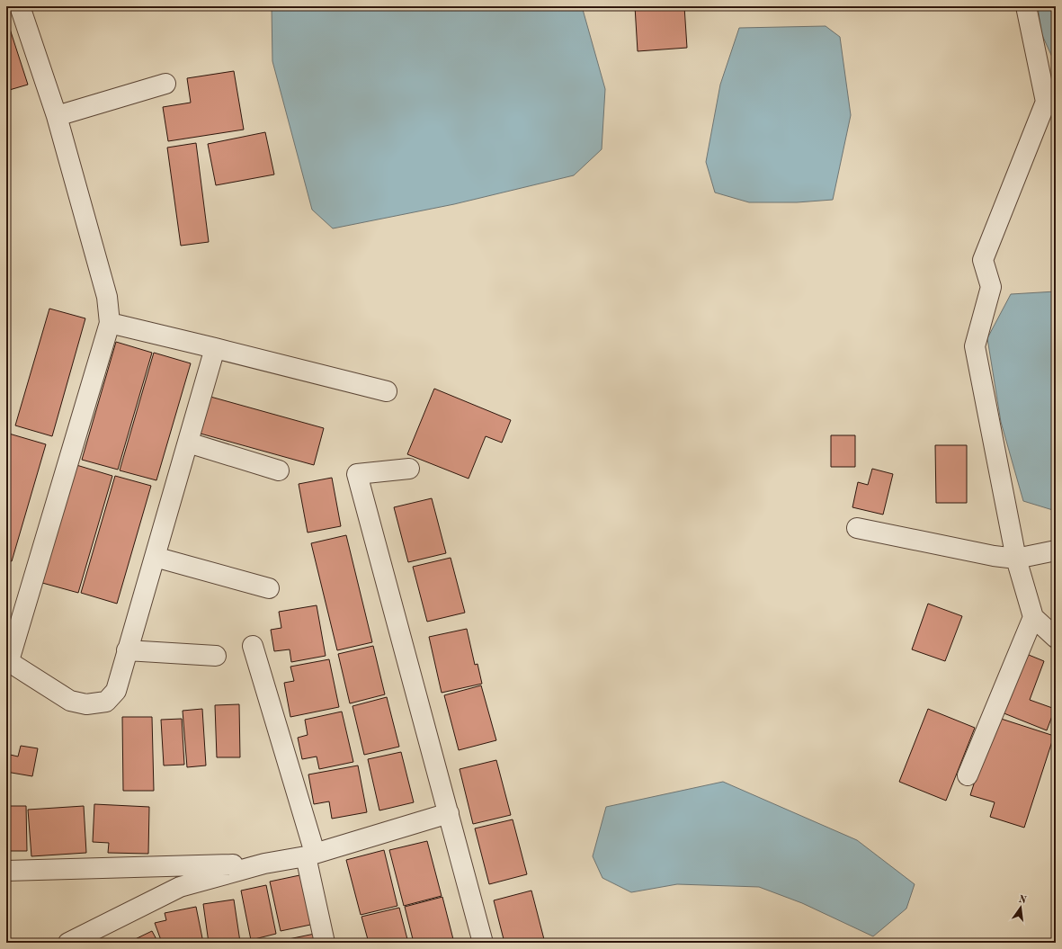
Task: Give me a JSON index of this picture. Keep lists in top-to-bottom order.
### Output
{
  "north": "top"
}
